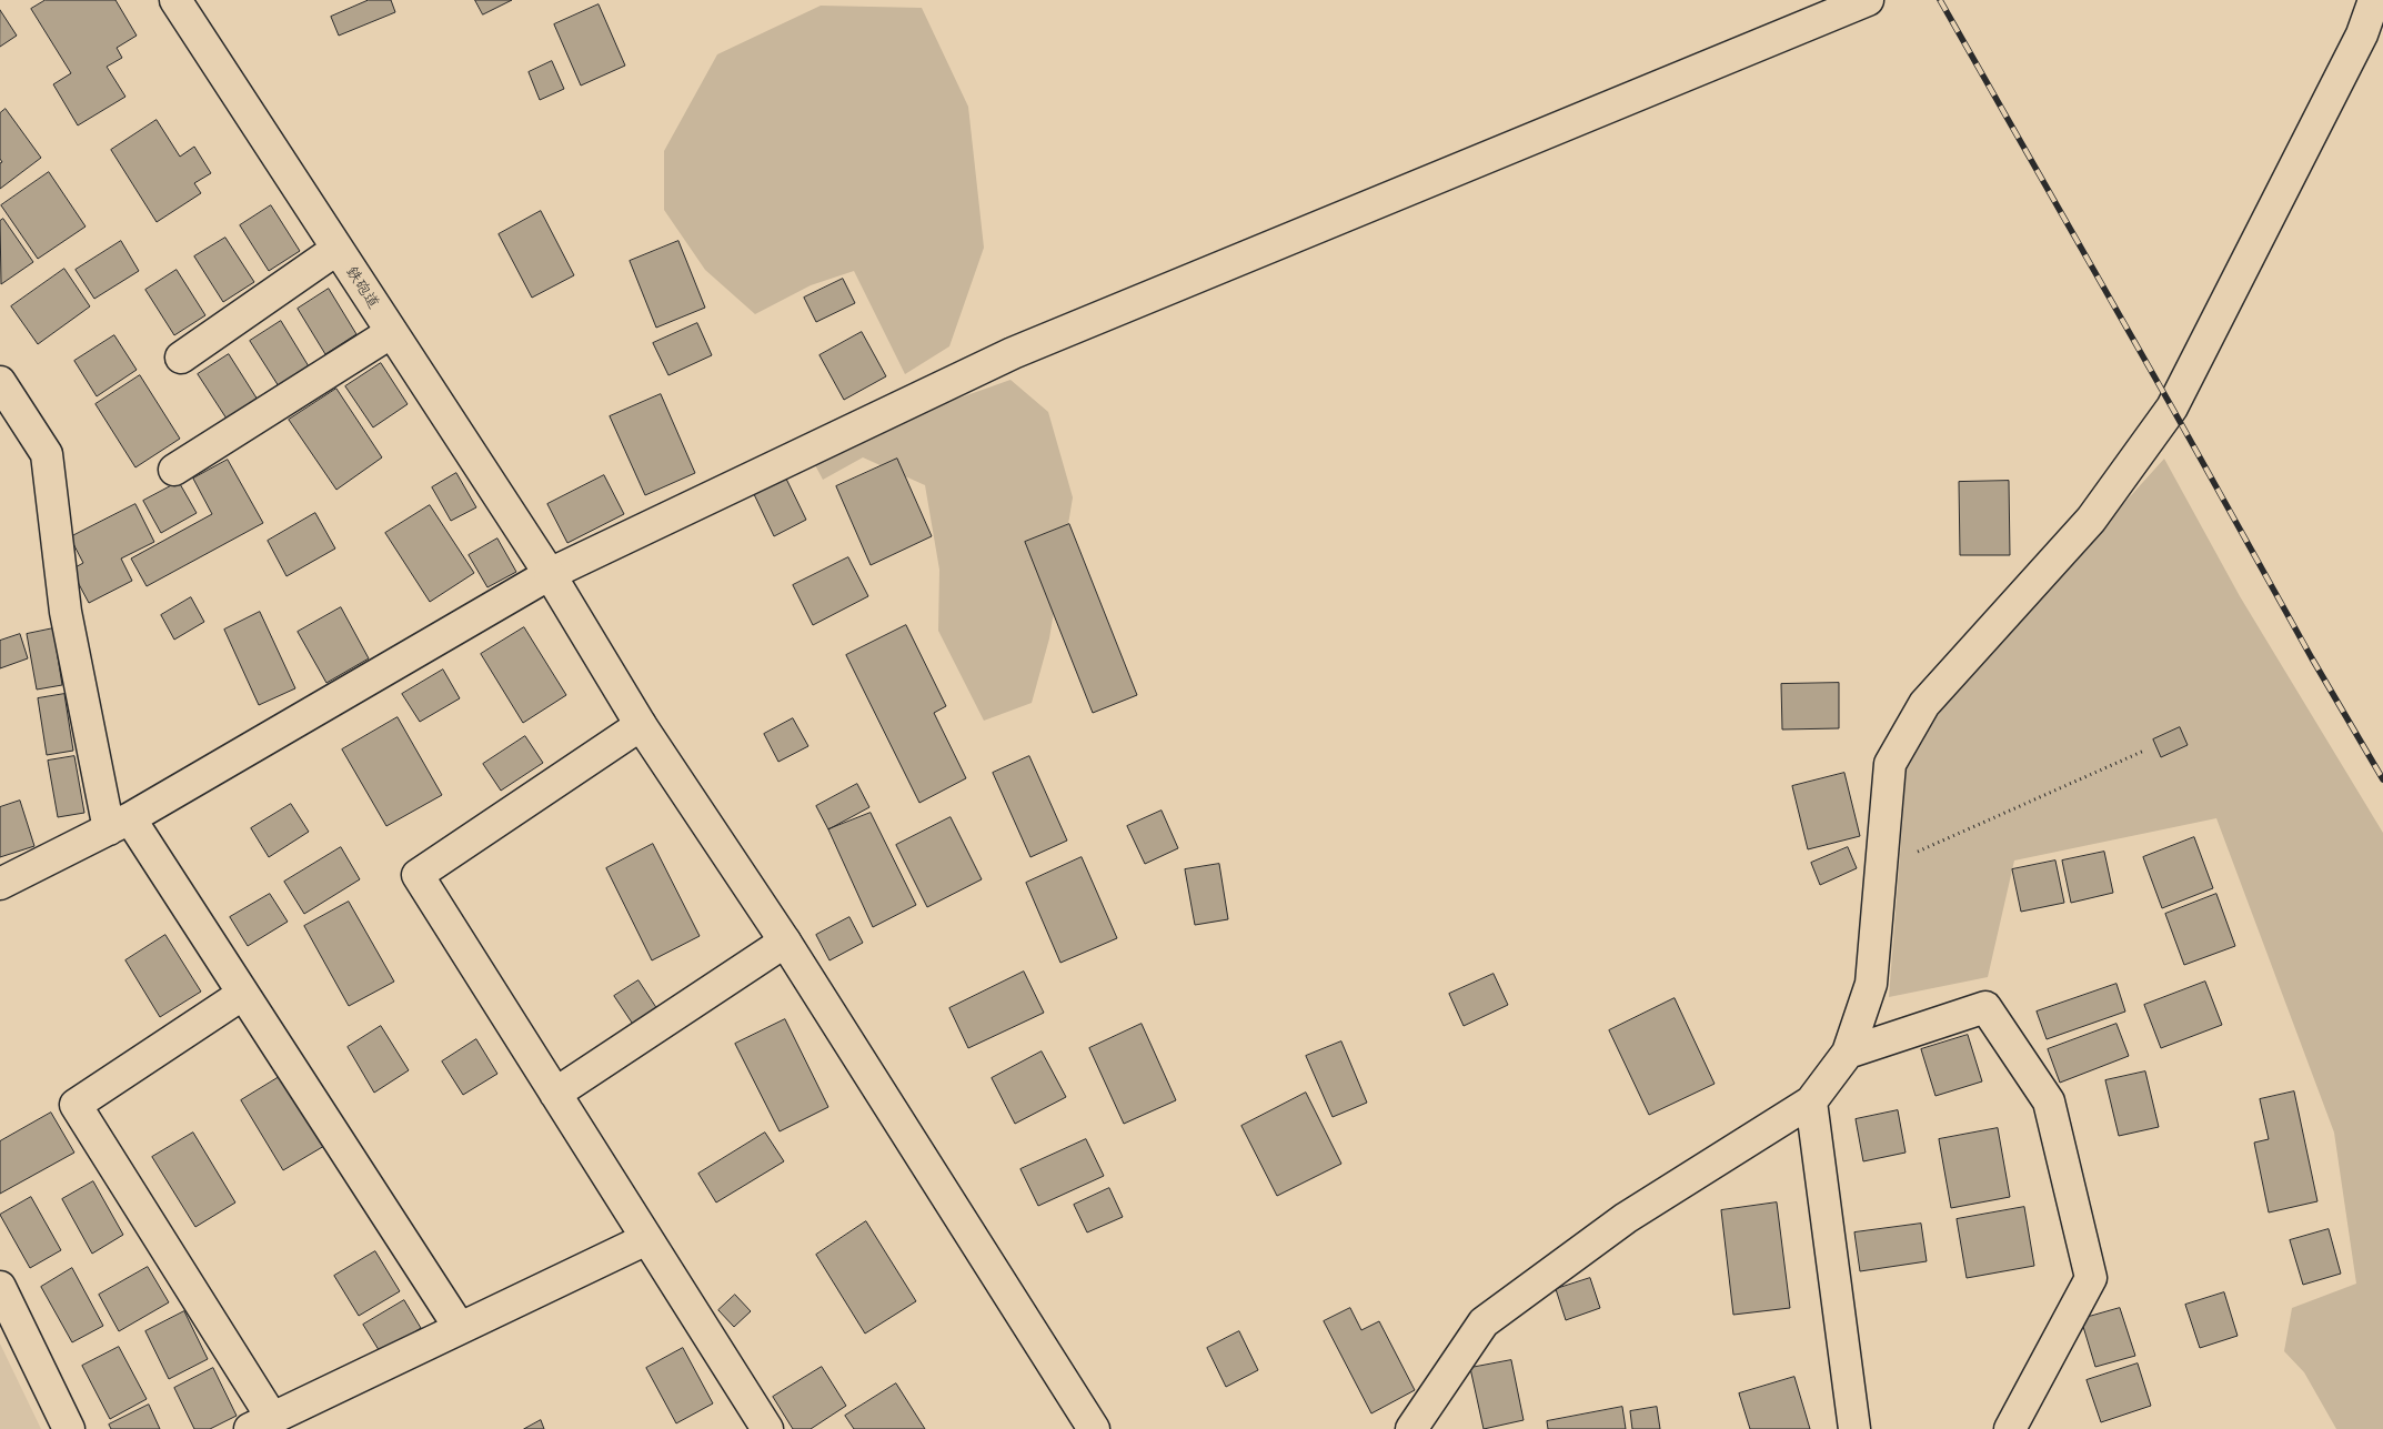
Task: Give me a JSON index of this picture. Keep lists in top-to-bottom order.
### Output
{
  "streets": {
    "street": ["鉄砲道"]
  }
}
